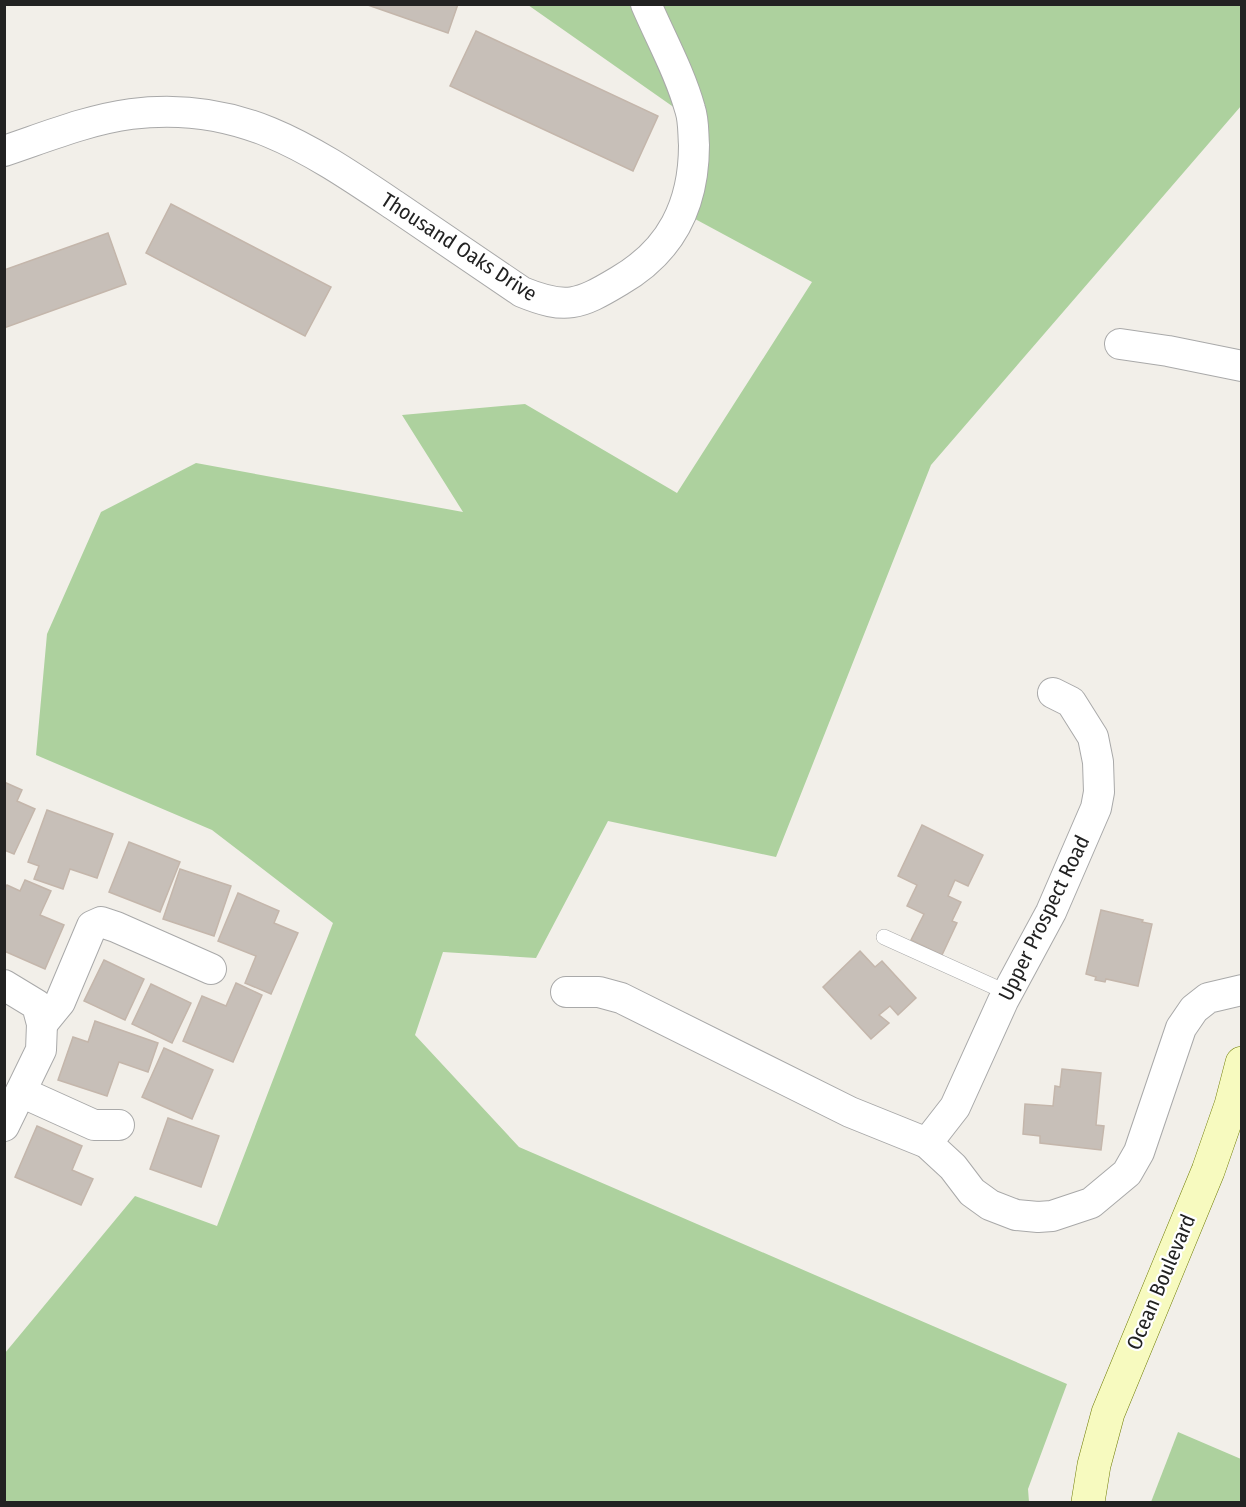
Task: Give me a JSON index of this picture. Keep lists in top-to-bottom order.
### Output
{
  "streets": {
    "street": ["Thousand Oaks Drive", "Upper Prospect Road", "Ocean Boulevard"]
  }
}
